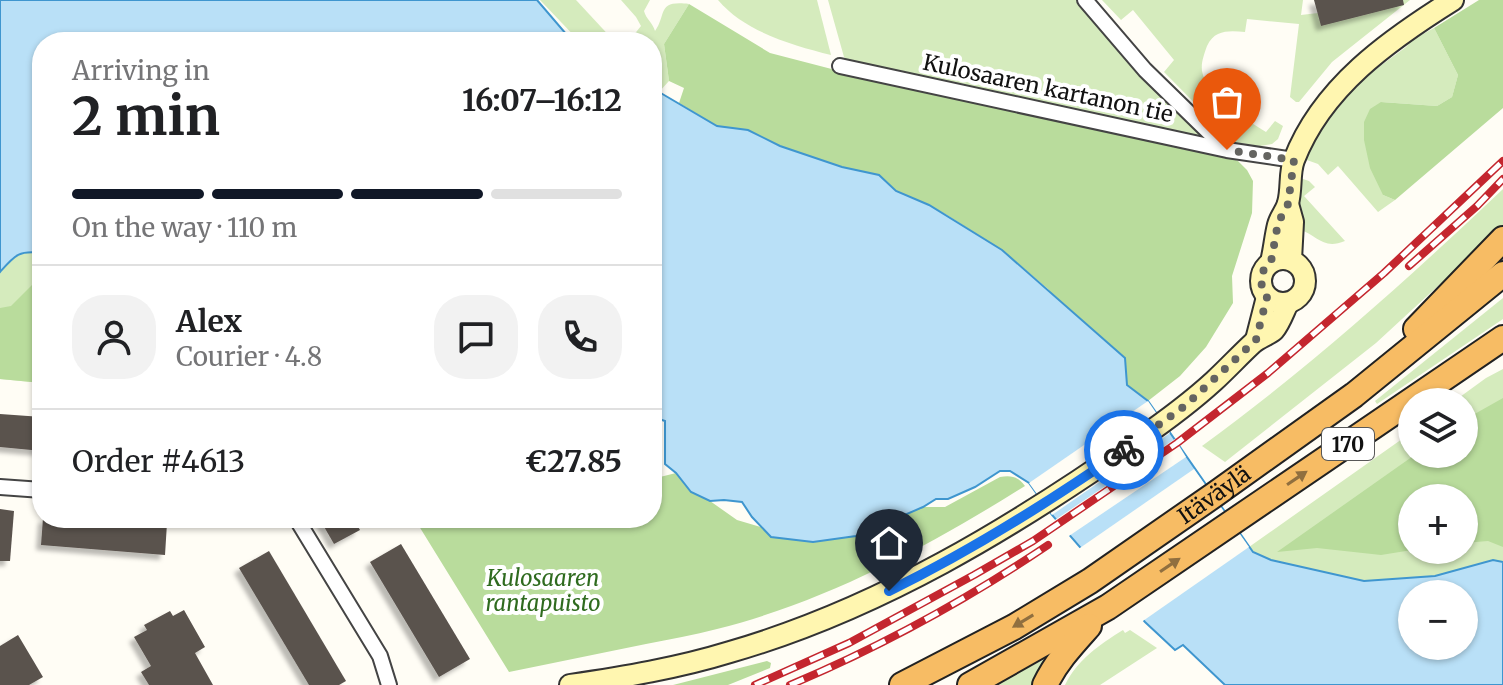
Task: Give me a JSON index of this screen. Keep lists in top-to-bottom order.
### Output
{
  "streets": {
    "highway": ["170", "Itäväylä"],
    "street": ["Kulosaaren kartanon tie"]
  },
  "parks": ["Kulosaaren rantapuisto"],
  "page": {
    "heading": ["2 min", "Arriving in", "16:07–16:12"],
    "panel": [
      "Alex",
      "Courier · 4.8",
      "Order #4613",
      "€27.85"
    ],
    "bar": "On the way · 110 m",
    "map_buttons": ["+", "−"]
  }
}
